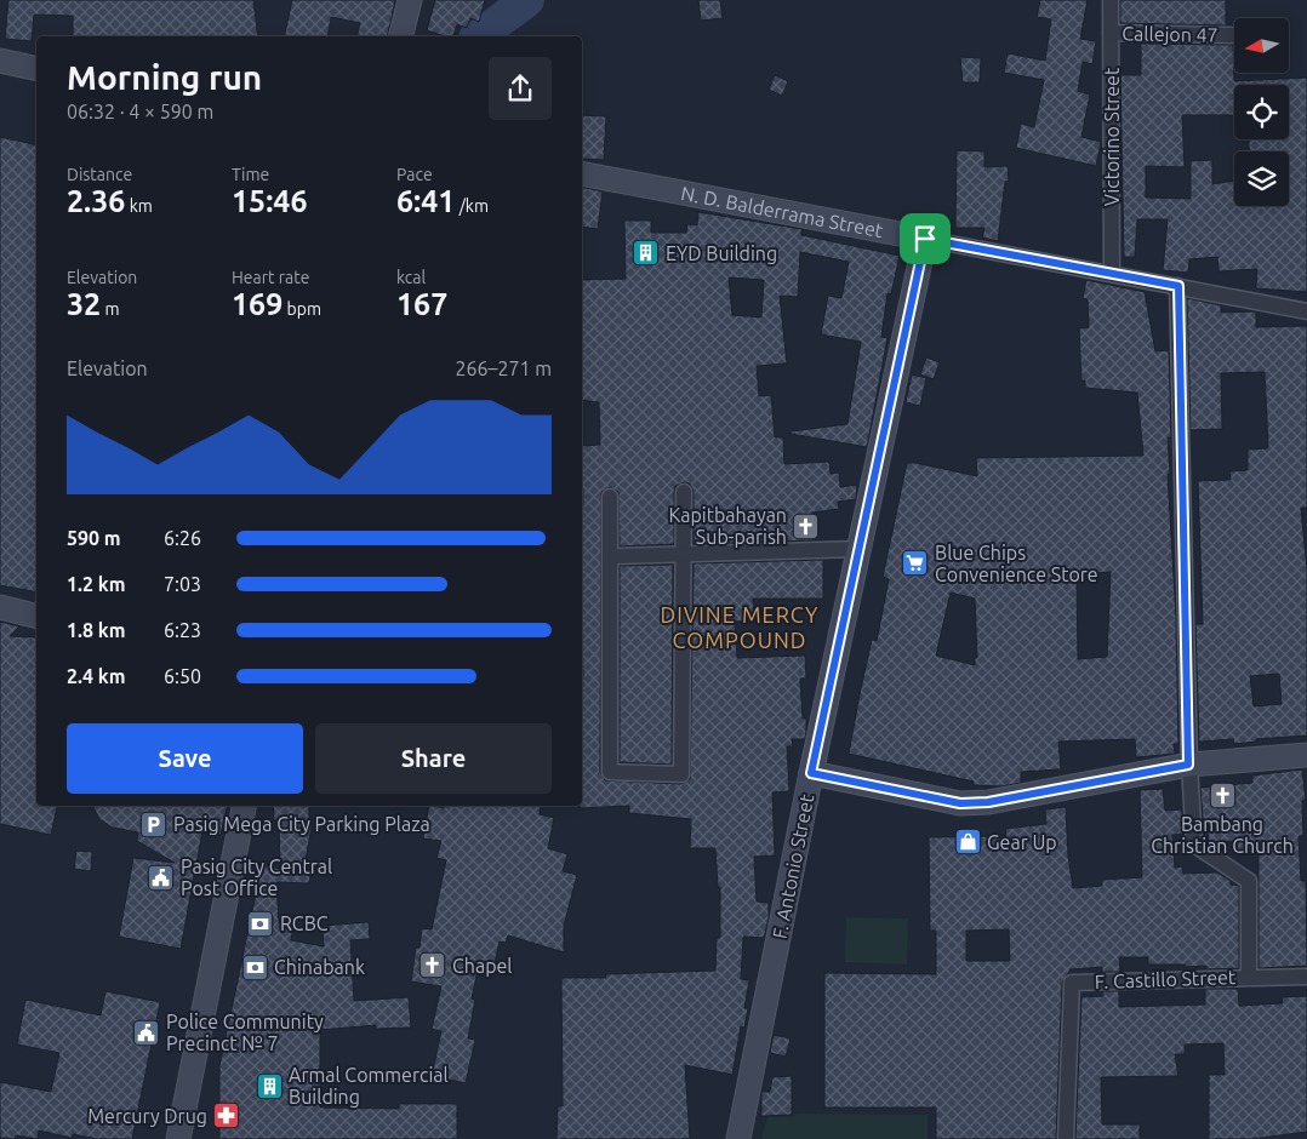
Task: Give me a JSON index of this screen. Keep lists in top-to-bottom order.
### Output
{
  "streets": {
    "street": [
      "Callejon 47",
      "Victorino Street",
      "N. D. Balderrama Street",
      "F. Antonio Street",
      "F. Castillo Street"
    ]
  },
  "crossings": [
    ["Callejon 47", "Victorino Street"],
    ["Victorino Street", "N. D. Balderrama Street"],
    ["N. D. Balderrama Street", "F. Antonio Street"]
  ],
  "districts": ["DIVINE MERCY COMPOUND"],
  "places": {
    "building": ["EYD Building", "Armal Commercial Building"],
    "church": ["Kapitbahayan Sub-parish", "Bambang Christian Church", "Chapel"],
    "supermarket": ["Blue Chips Convenience Store"],
    "parking": ["Pasig Mega City Parking Plaza"],
    "shop": ["Gear Up"],
    "public building": ["Pasig City Central Post Office", "Police Community Precinct № 7"],
    "bank": ["RCBC", "Chinabank"],
    "pharmacy": ["Mercury Drug"]
  },
  "north": "left",
  "page": {
    "heading": ["Morning run", "06:32 · 4 × 590 m"],
    "stats": [
      ["Distance", "2.36 km"],
      ["Time", "15:46"],
      ["Pace", "6:41 /km"],
      ["Elevation", "32 m"],
      ["Heart rate", "169 bpm"],
      ["kcal", "167"]
    ],
    "chart": ["Elevation", "266–271 m"],
    "list": [
      {
        "name": "590 m",
        "note": "6:26"
      },
      {
        "name": "1.2 km",
        "note": "7:03"
      },
      {
        "name": "1.8 km",
        "note": "6:23"
      },
      {
        "name": "2.4 km",
        "note": "6:50"
      }
    ],
    "buttons": ["Save", "Share"]
  }
}
